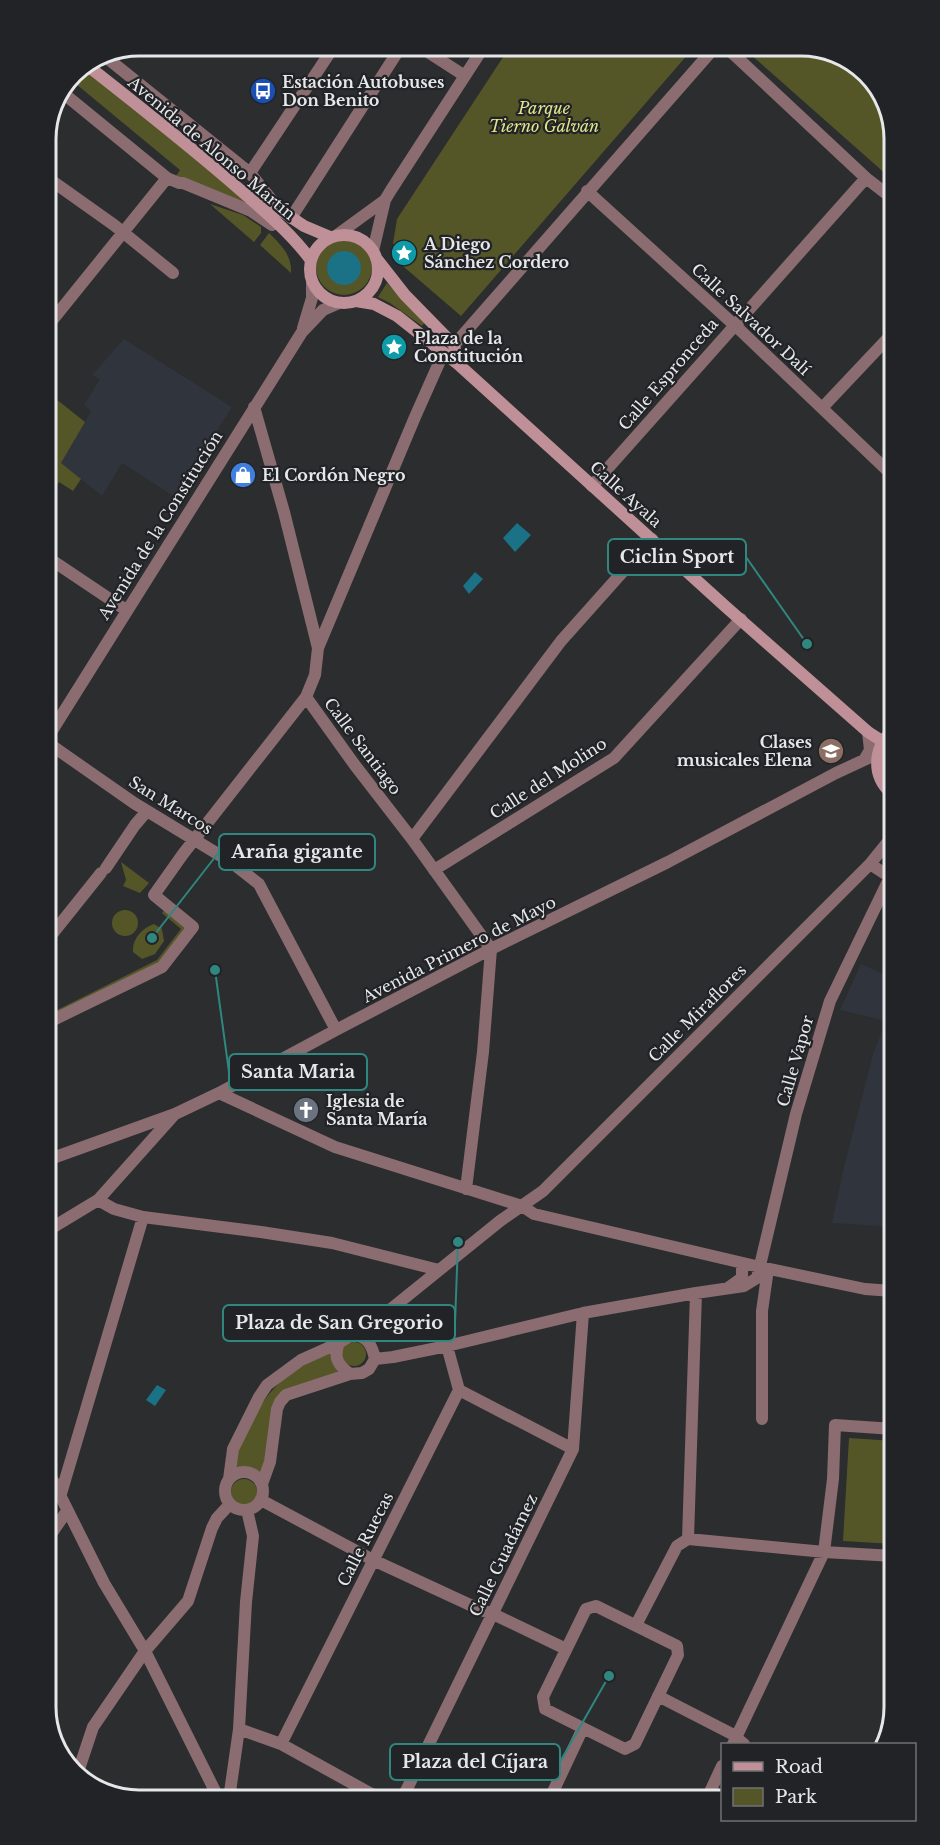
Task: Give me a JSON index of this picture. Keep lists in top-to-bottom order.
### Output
{
  "streets": {
    "main road": ["Avenida de Alonso Martín", "Calle Ayala"],
    "street": [
      "Calle Salvador Dalí",
      "Calle Espronceda",
      "Avenida de la Constitución",
      "Calle Santiago",
      "Calle del Molino",
      "San Marcos",
      "Avenida Primero de Mayo",
      "Calle Miraflores",
      "Calle Vapor",
      "Calle Ruecas",
      "Calle Guadámez"
    ]
  },
  "crossings": [
    ["Avenida de Alonso Martín", "Calle Ayala"],
    ["Avenida de Alonso Martín", "Avenida de la Constitución"],
    ["Calle Salvador Dalí", "Calle Espronceda"],
    ["Calle Espronceda", "Calle Ayala"],
    ["Calle Ayala", "Avenida de la Constitución"],
    ["Calle Ayala", "Calle del Molino"],
    ["Avenida de la Constitución", "Calle Santiago"],
    ["Calle Santiago", "Calle del Molino"],
    ["Calle Santiago", "Avenida Primero de Mayo"],
    ["San Marcos", "Avenida Primero de Mayo"]
  ],
  "parks": ["Parque Tierno Galván"],
  "places": {
    "bus stop": ["Estación Autobuses Don Benito"],
    "place": ["A Diego Sánchez Cordero", "Plaza de la Constitución"],
    "shop": ["El Cordón Negro"],
    "other": [
      "Ciclin Sport",
      "Araña gigante",
      "Santa Maria",
      "Plaza de San Gregorio",
      "Plaza del Cíjara"
    ],
    "school or university": ["Clases musicales Elena"],
    "church": ["Iglesia de Santa María"]
  },
  "legend": ["Road", "Park"]
}
